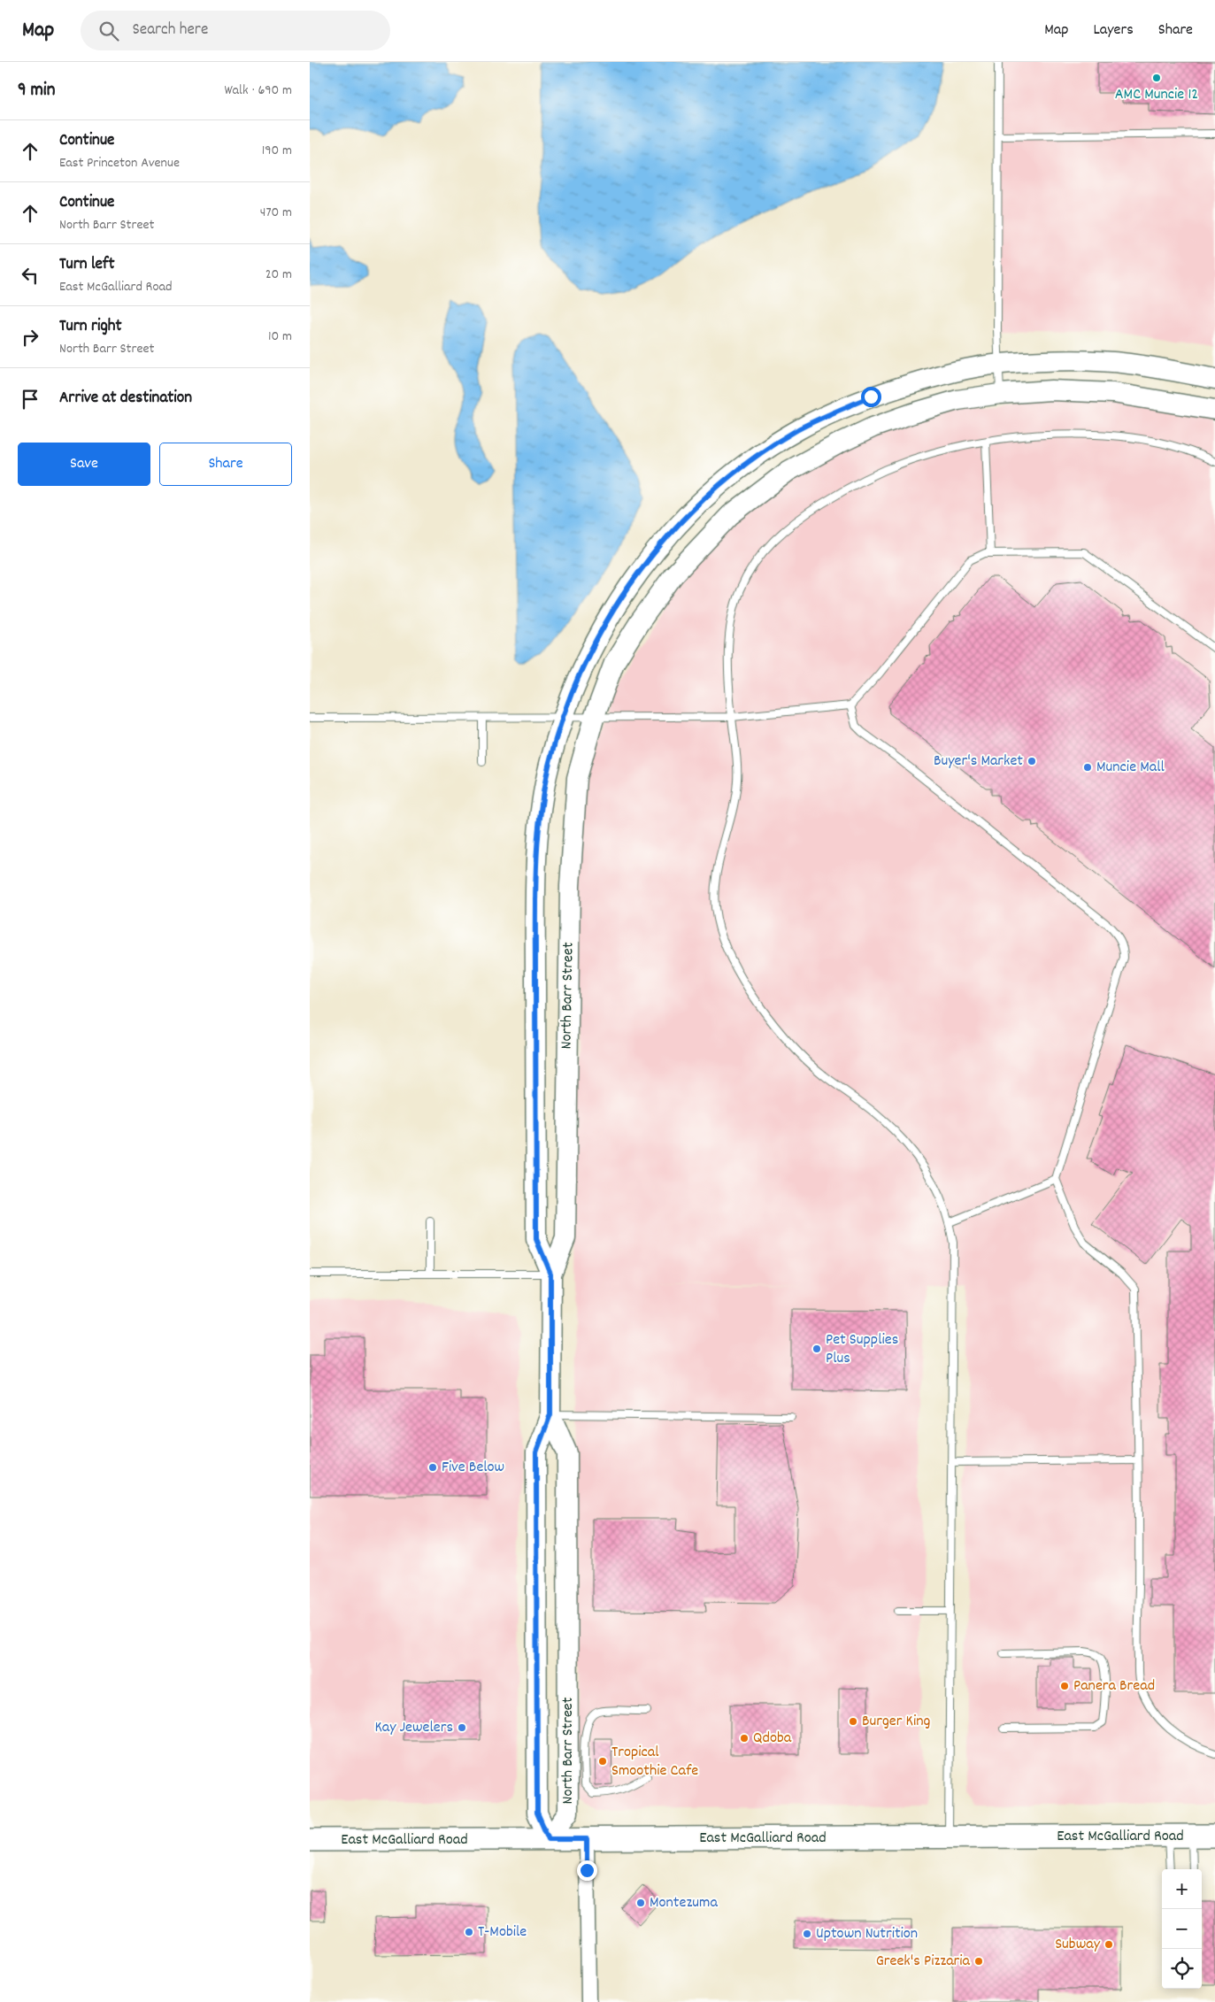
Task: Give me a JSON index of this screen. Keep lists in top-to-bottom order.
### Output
{
  "streets": {
    "main road": ["East McGalliard Road"],
    "street": ["North Barr Street"]
  },
  "crossings": [
    ["North Barr Street", "East McGalliard Road"]
  ],
  "places": [
    "AMC Muncie 12",
    "Buyer's Market",
    "Muncie Mall",
    "Pet Supplies Plus",
    "Five Below",
    "Panera Bread",
    "Burger King",
    "Kay Jewelers",
    "Qdoba",
    "Tropical Smoothie Cafe",
    "Montezuma",
    "T-Mobile",
    "Uptown Nutrition",
    "Subway",
    "Greek's Pizzaria"
  ],
  "page": {
    "header": "Map",
    "search": "Search here",
    "nav": ["Map", "Layers", "Share"],
    "heading": ["9 min", "Walk · 690 m"],
    "list": [
      ["Continue", "East Princeton Avenue", "190 m"],
      ["Continue", "North Barr Street", "470 m"],
      ["Turn left", "East McGalliard Road", "20 m"],
      ["Turn right", "North Barr Street", "10 m"],
      "Arrive at destination"
    ],
    "buttons": ["Save", "Share"],
    "map_buttons": ["+", "−"]
  }
}
